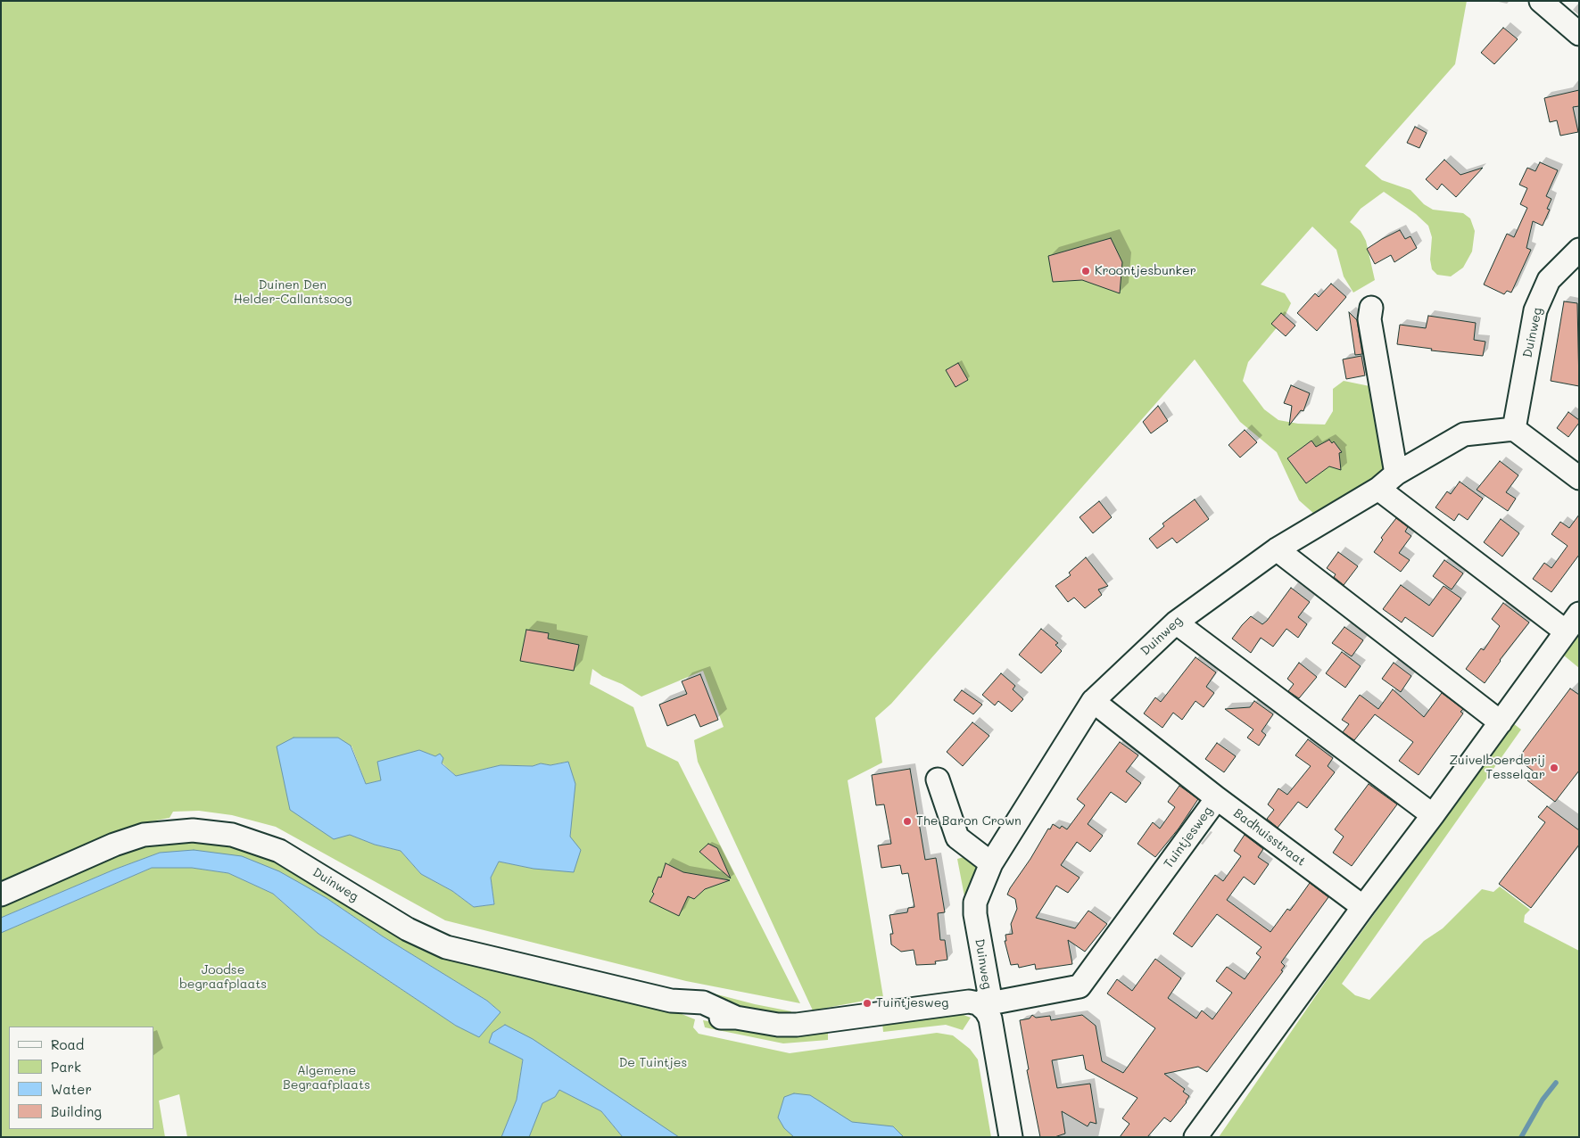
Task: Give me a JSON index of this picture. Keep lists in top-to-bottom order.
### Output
{
  "streets": {
    "street": ["Duinweg", "Tuintjesweg", "Badhuisstraat"]
  },
  "crossings": [
    ["Duinweg", "Tuintjesweg"],
    ["Duinweg", "Badhuisstraat"],
    ["Tuintjesweg", "Badhuisstraat"]
  ],
  "parks": [
    "Duinen Den Helder-Callantsoog",
    "Joodse begraafplaats",
    "De Tuintjes",
    "Algemene Begraafplaats"
  ],
  "places": [
    "Kroontjesbunker",
    "Zuivelboerderij Tesselaar",
    "The Baron Crown",
    "Tuintjesweg"
  ],
  "legend": [
    "Road",
    "Park",
    "Water",
    "Building"
  ]
}
